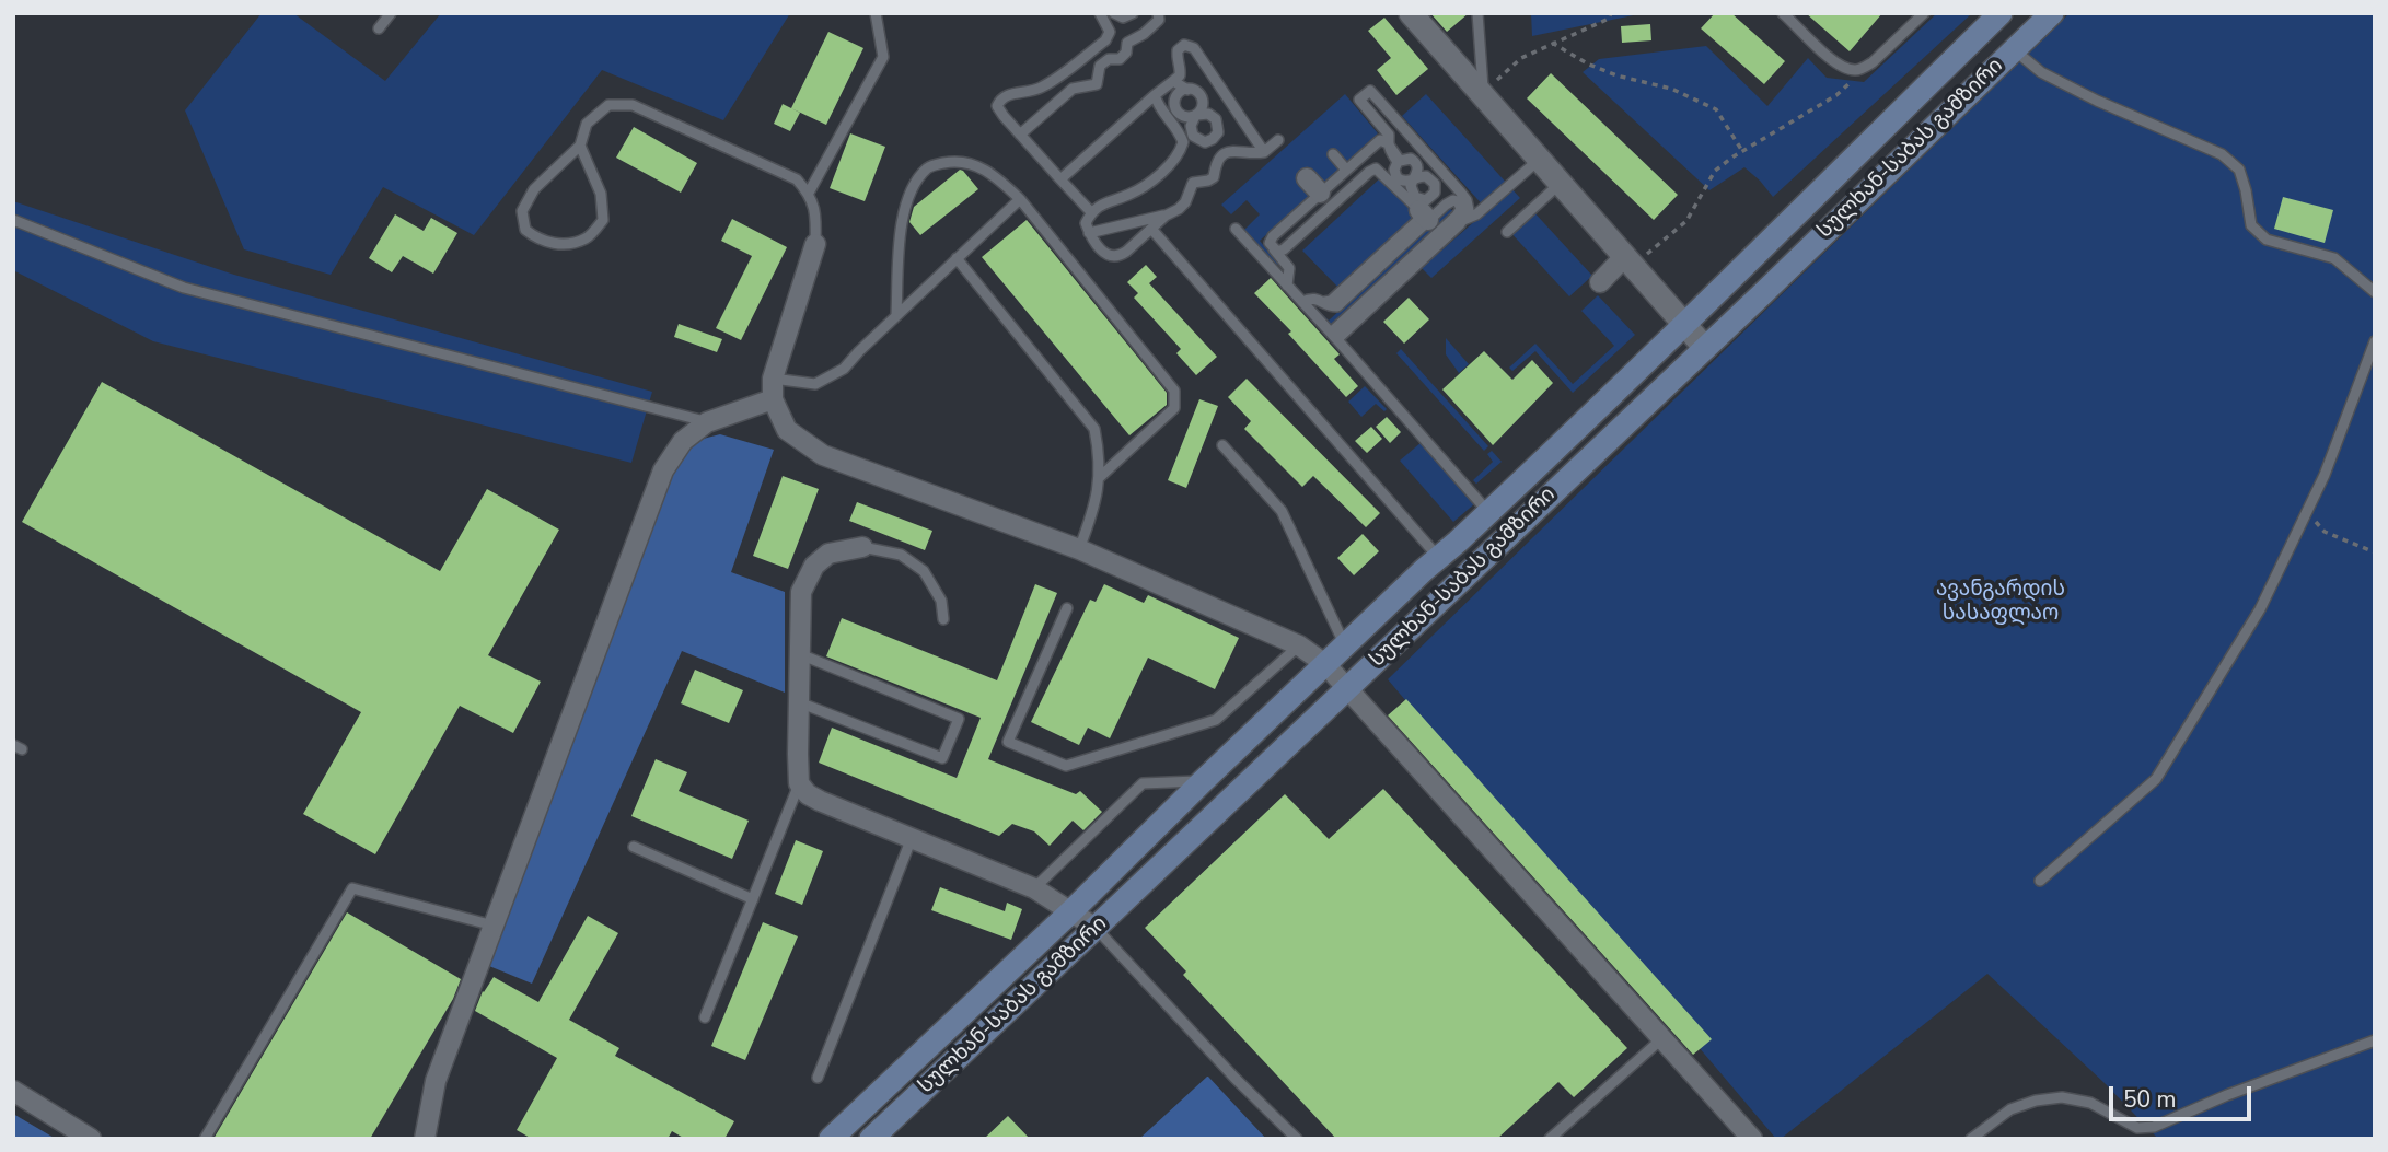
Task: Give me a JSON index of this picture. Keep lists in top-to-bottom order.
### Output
{
  "streets": {
    "main road": ["სულხან-საბას გამზირი"]
  },
  "parks": ["ავანგარდის სასაფლაო"],
  "scale_bar": "50 m"
}
